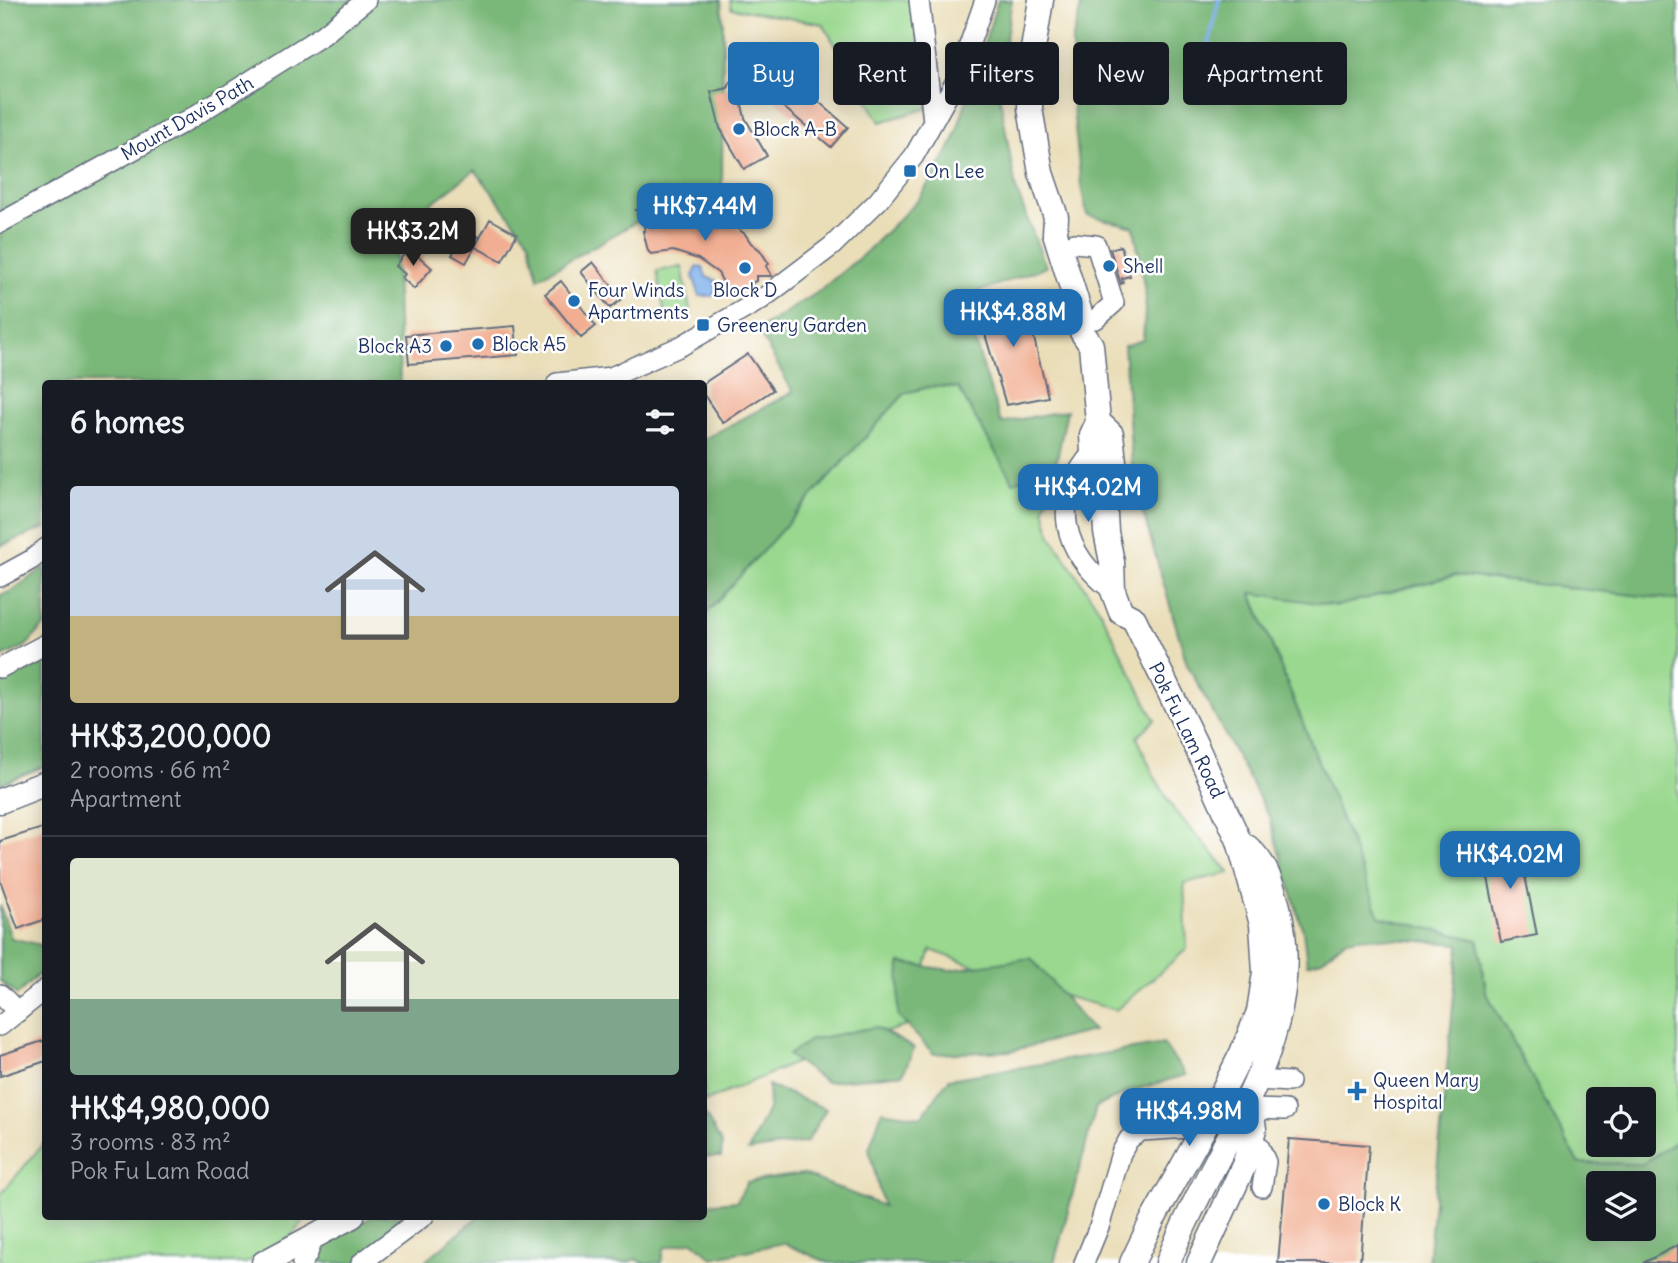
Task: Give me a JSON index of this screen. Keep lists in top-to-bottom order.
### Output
{
  "streets": {
    "main road": ["Pok Fu Lam Road"],
    "street": ["Mount Davis Path"]
  },
  "places": {
    "other": [
      "Block A-B",
      "Shell",
      "Block D",
      "Four Winds Apartments",
      "Block A5",
      "Block A3",
      "Block K"
    ],
    "transit": ["On Lee", "Greenery Garden"],
    "health": ["Queen Mary Hospital"]
  },
  "page": {
    "chip": [
      "Buy",
      "Rent",
      "Filters",
      "New",
      "Apartment"
    ],
    "price": [
      "HK$7.44M",
      "HK$3.2M",
      "HK$4.88M",
      "HK$4.02M",
      "HK$4.02M",
      "HK$4.98M"
    ],
    "heading": "6 homes",
    "list": [
      {
        "name": "HK$3,200,000",
        "note": "2 rooms · 66 m² · Apartment"
      },
      {
        "name": "HK$4,980,000",
        "note": "3 rooms · 83 m² · Pok Fu Lam Road"
      }
    ]
  }
}
